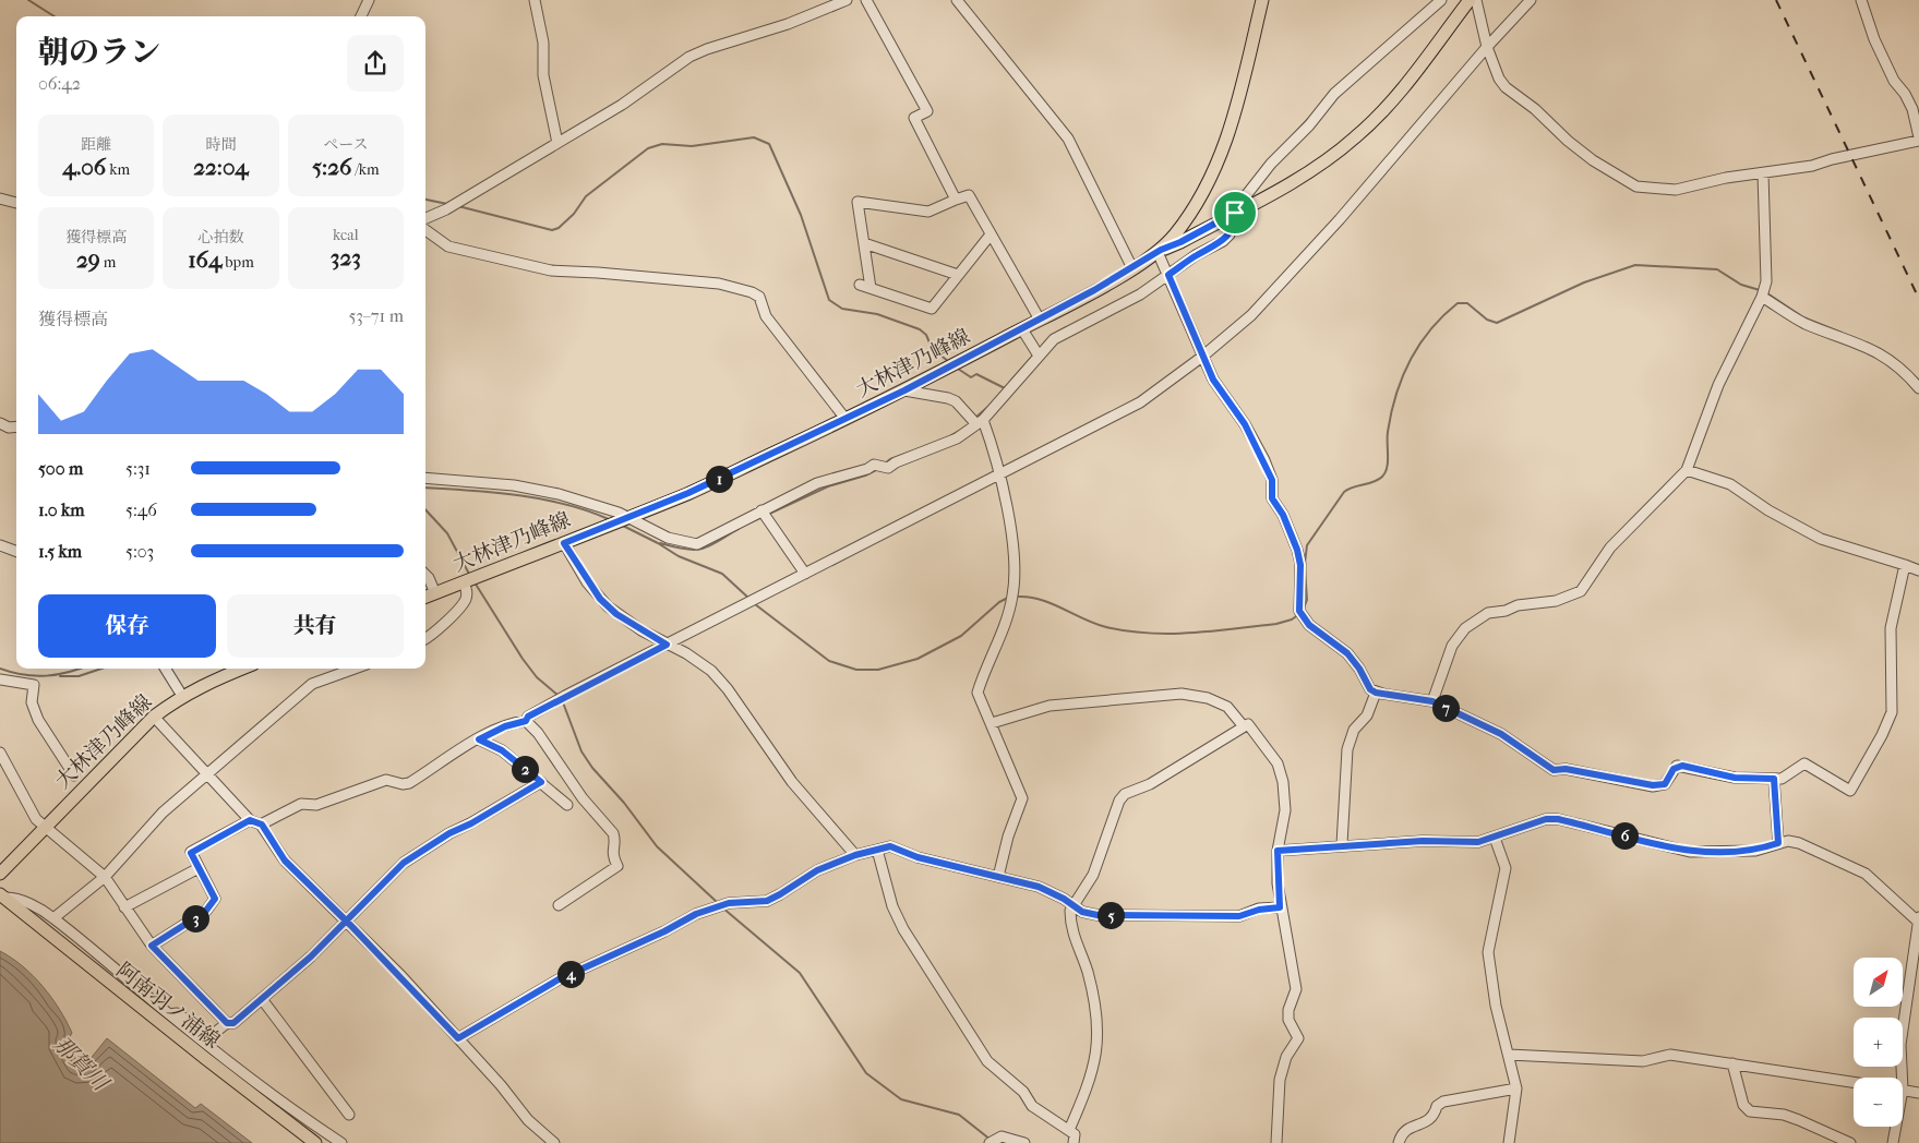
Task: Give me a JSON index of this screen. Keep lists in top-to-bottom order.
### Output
{
  "streets": {
    "main road": ["大林津乃峰線", "阿南羽ノ浦線"]
  },
  "water": ["那賀川"],
  "north": "top right",
  "page": {
    "heading": ["朝のラン", "06:42"],
    "stats": [
      ["距離", "4.06 km"],
      ["時間", "22:04"],
      ["ペース", "5:26 /km"],
      ["獲得標高", "29 m"],
      ["心拍数", "164 bpm"],
      ["kcal", "323"]
    ],
    "chart": ["獲得標高", "53–71 m"],
    "list": [
      {
        "name": "500 m",
        "note": "5:31"
      },
      {
        "name": "1.0 km",
        "note": "5:46"
      },
      {
        "name": "1.5 km",
        "note": "5:03"
      }
    ],
    "pins": [
      "1",
      "7",
      "2",
      "6",
      "5",
      "3",
      "4"
    ],
    "buttons": ["保存", "共有"],
    "map_buttons": ["+", "−"]
  }
}
